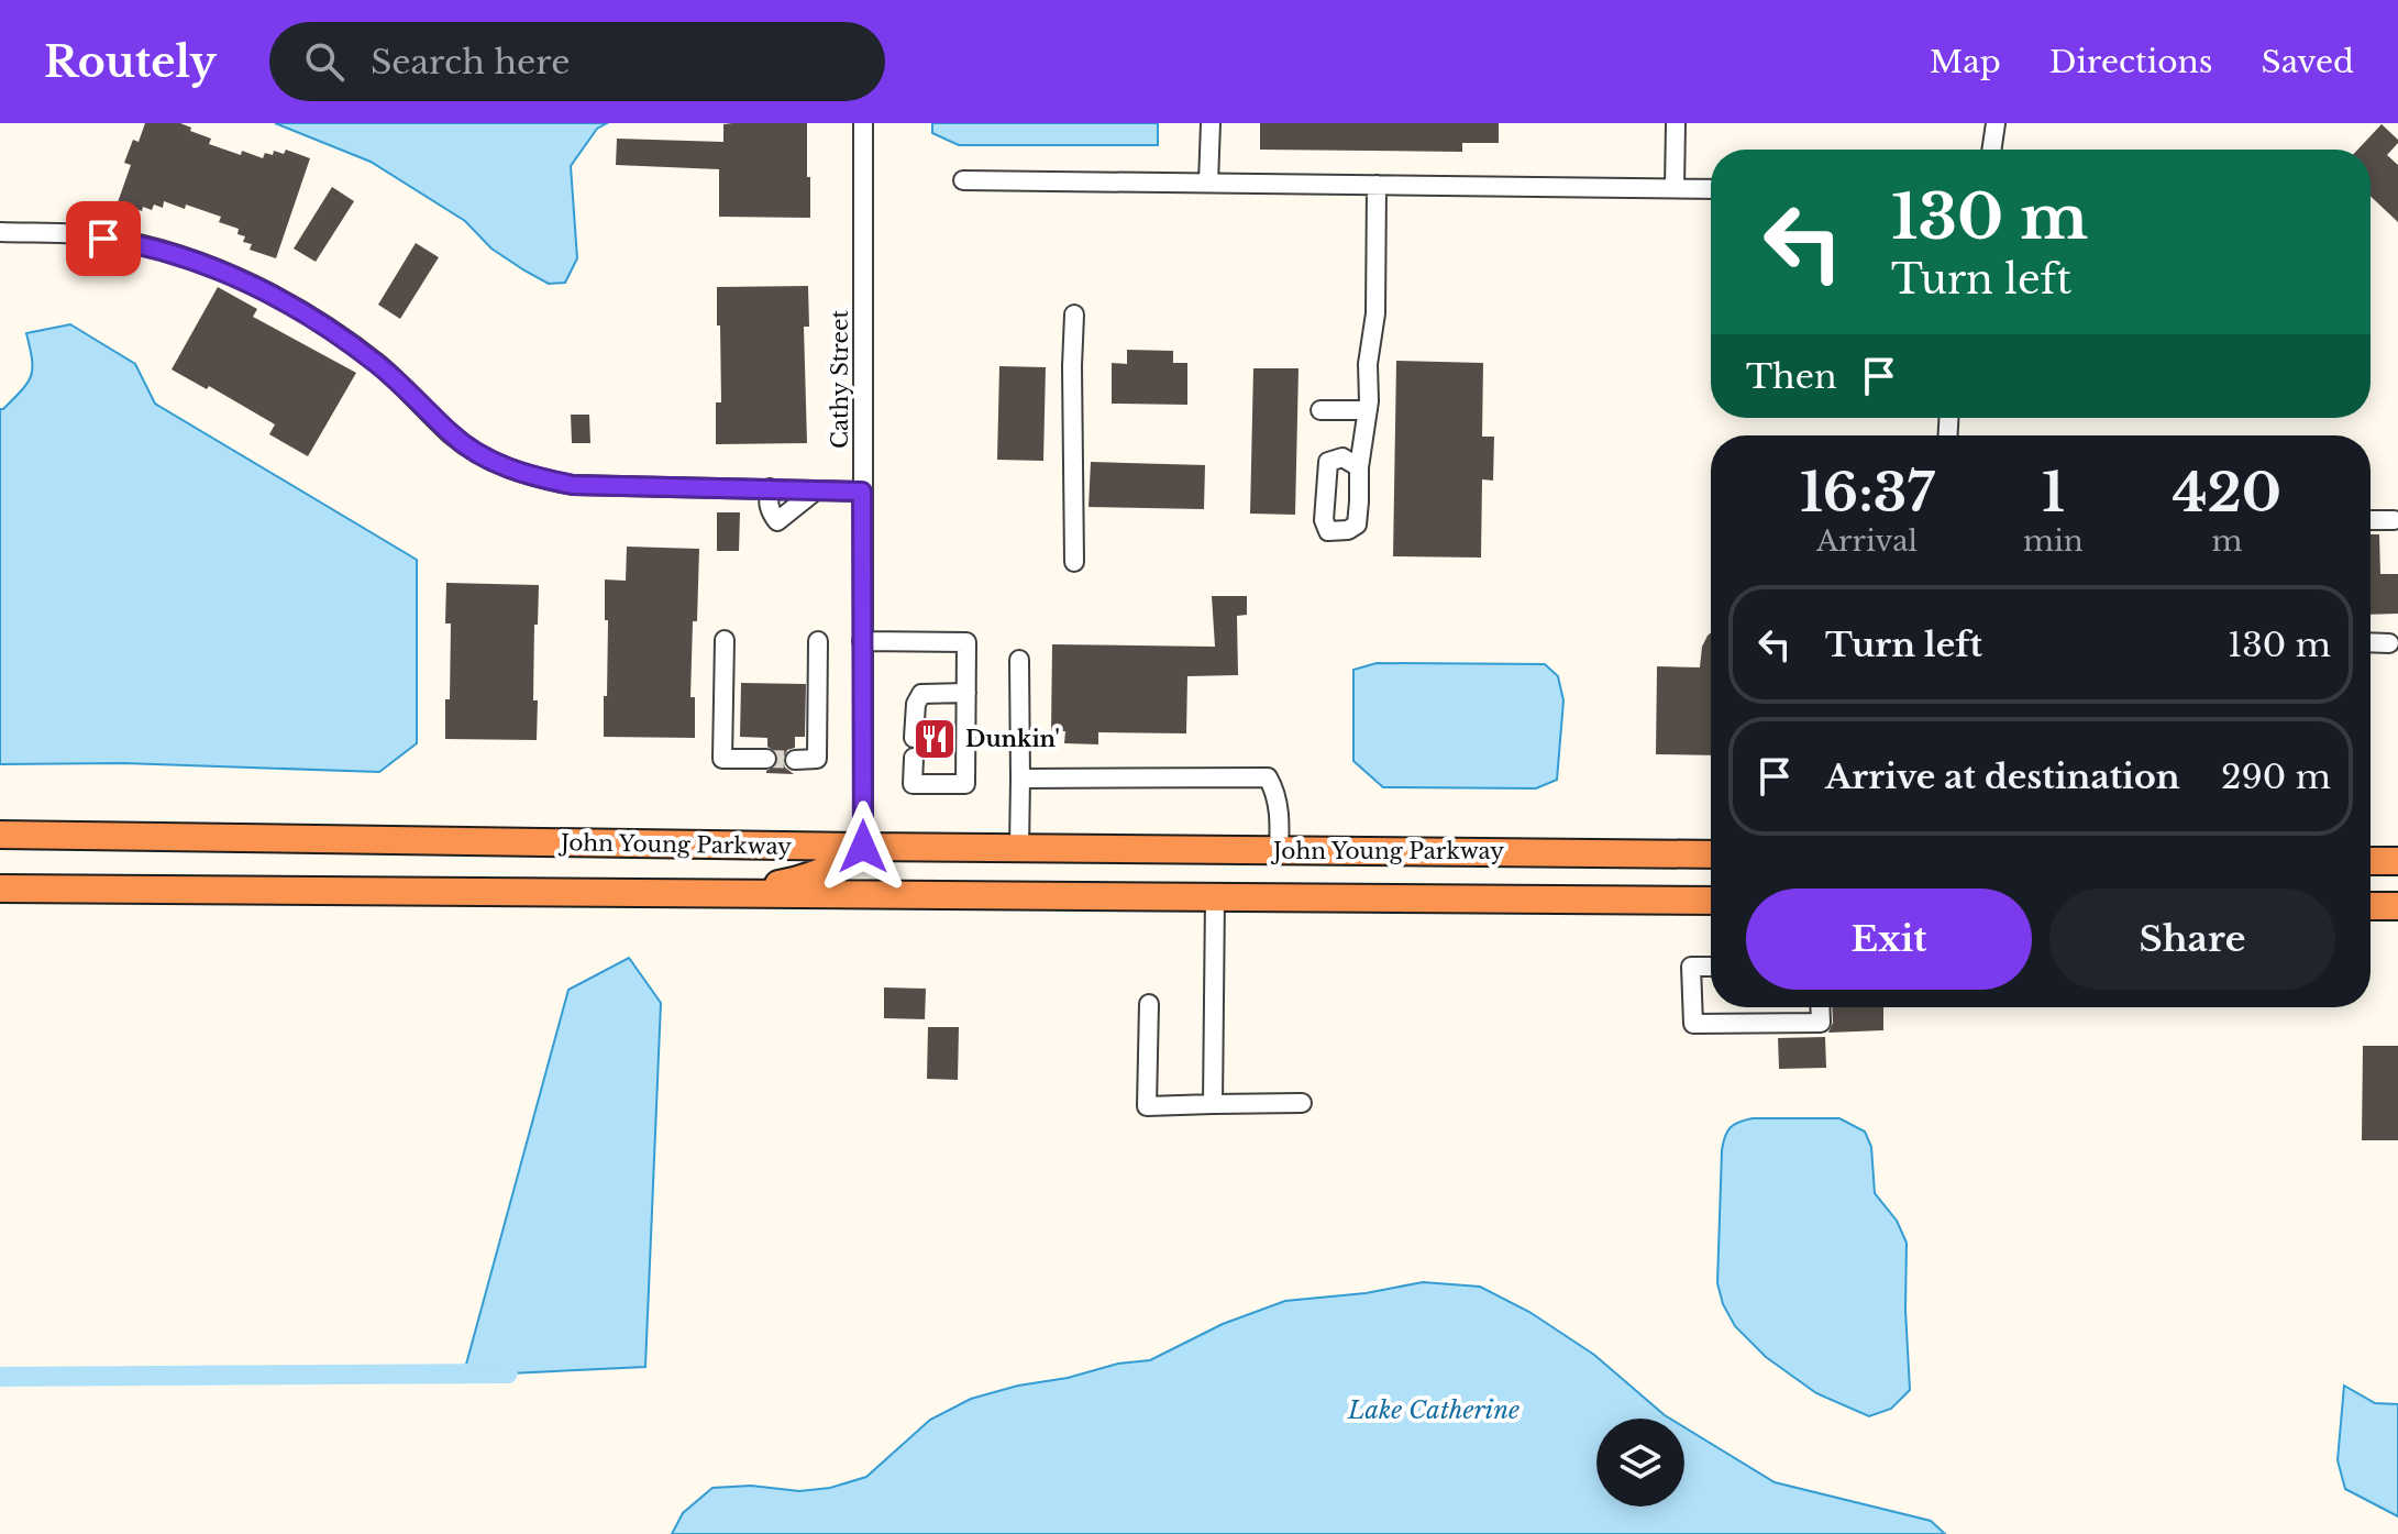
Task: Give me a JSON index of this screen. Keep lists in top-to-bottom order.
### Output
{
  "streets": {
    "highway": ["John Young Parkway"],
    "street": ["Cathy Street"]
  },
  "crossings": [
    ["Cathy Street", "John Young Parkway"]
  ],
  "water": ["Lake Catherine"],
  "places": {
    "restaurant": ["Dunkin'"]
  },
  "page": {
    "header": "Routely",
    "search": "Search here",
    "nav": ["Map", "Directions", "Saved"],
    "turn": ["130 m", "Turn left"],
    "then": "Then",
    "eta": [
      "16:37",
      "Arrival",
      "1",
      "min",
      "420",
      "m"
    ],
    "list": [
      {
        "name": "Turn left",
        "value": "130 m"
      },
      {
        "name": "Arrive at destination",
        "value": "290 m"
      }
    ],
    "buttons": ["Exit", "Share"]
  }
}
